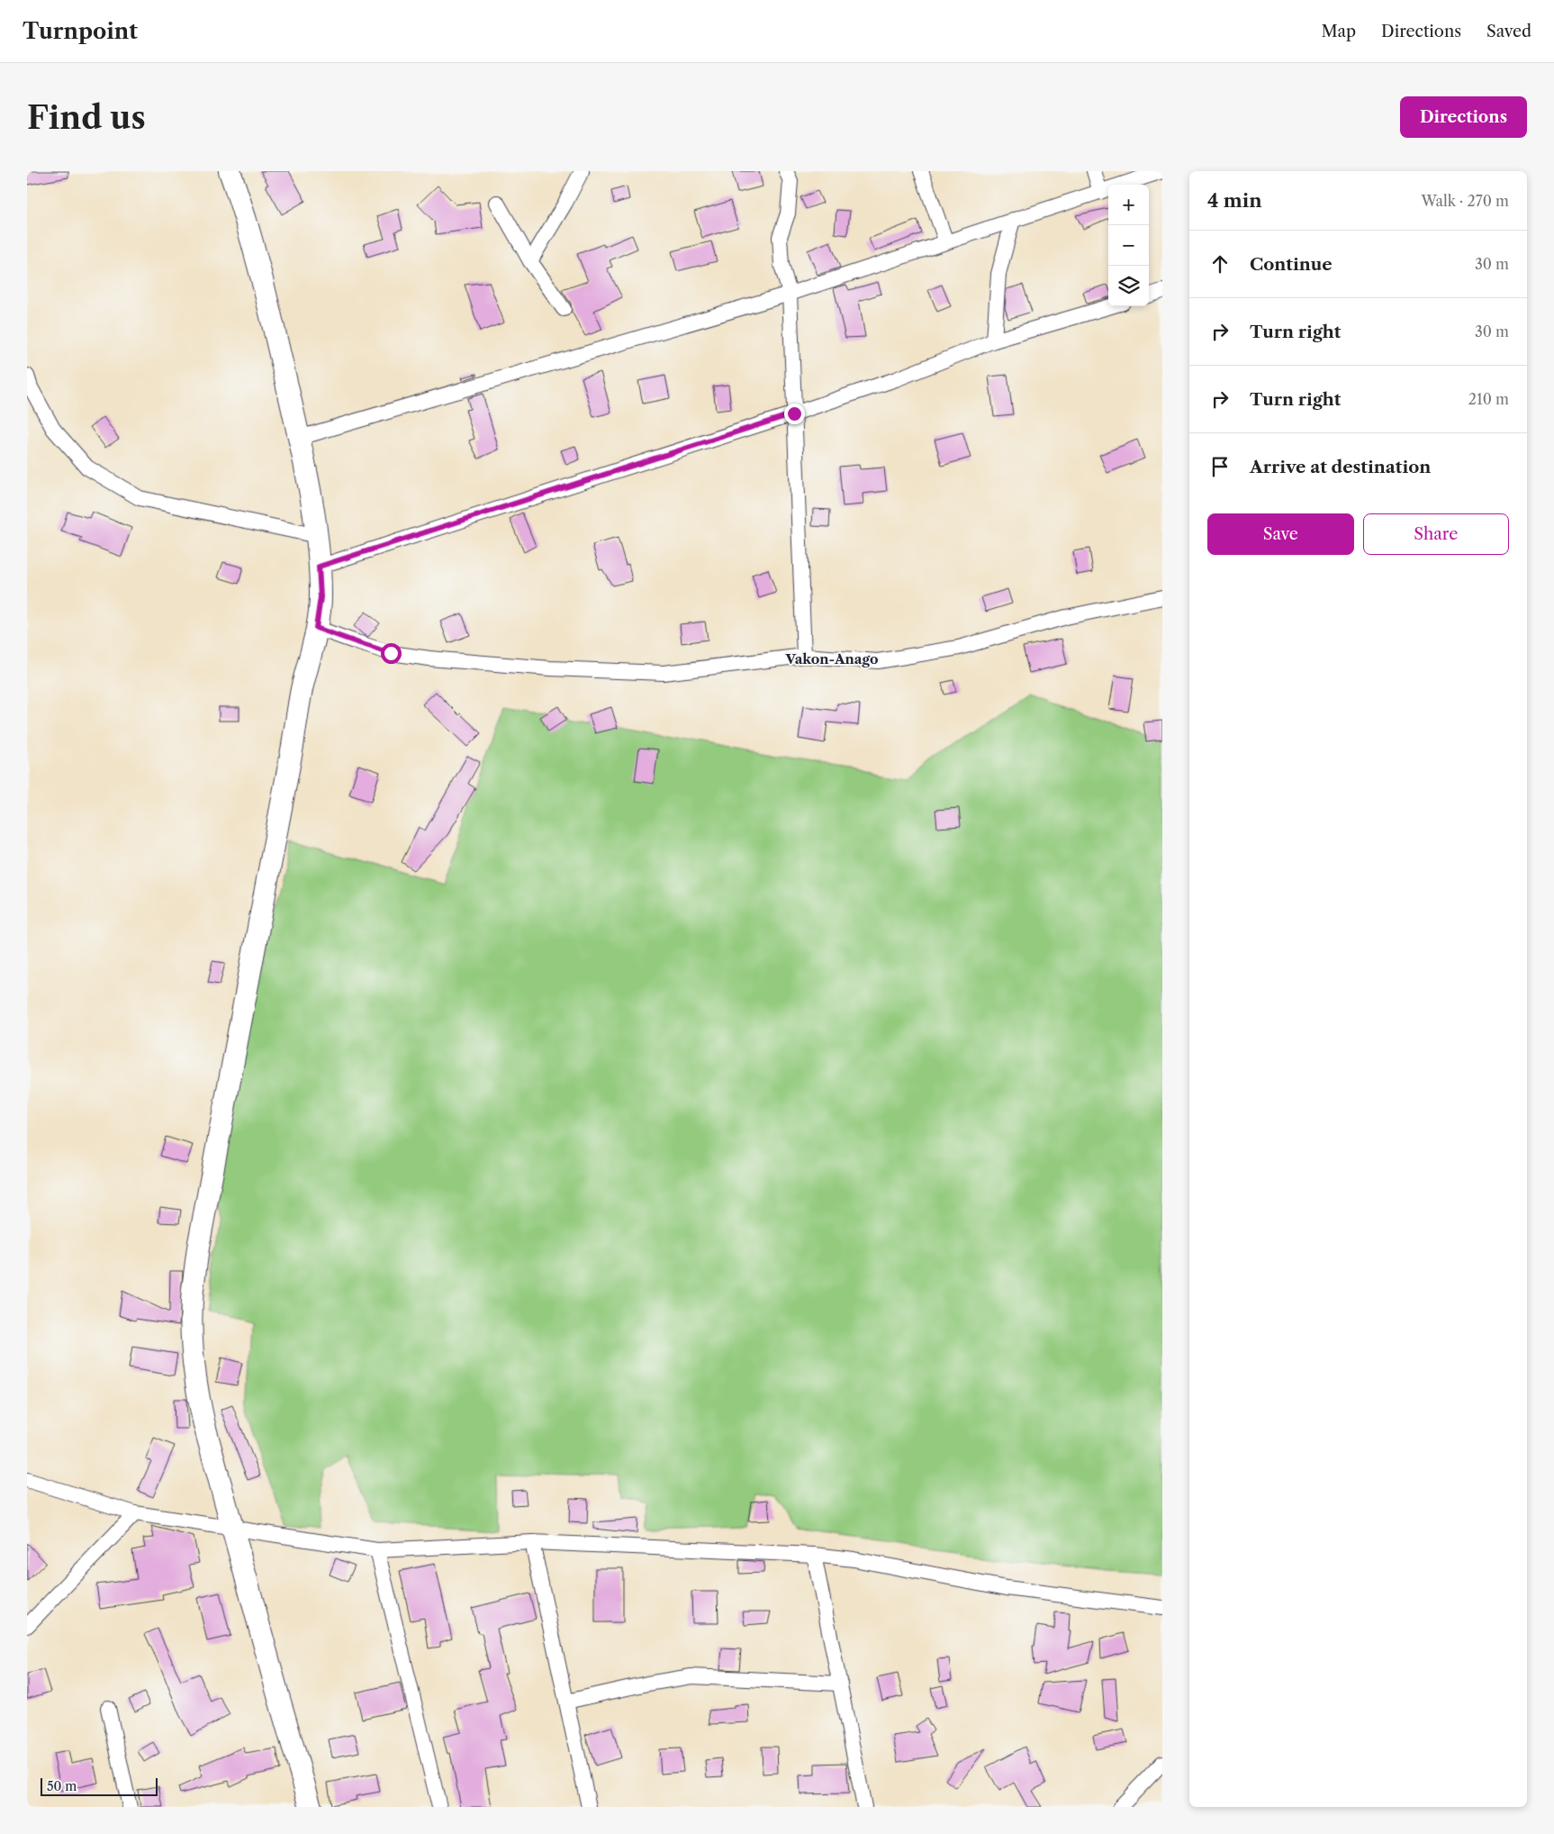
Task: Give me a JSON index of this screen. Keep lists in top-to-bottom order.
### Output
{
  "districts": ["Vakon-Anago"],
  "scale_bar": "50 m",
  "page": {
    "header": "Turnpoint",
    "nav": ["Map", "Directions", "Saved"],
    "buttons": [
      "Directions",
      ["Save", "Share"]
    ],
    "title": "Find us",
    "heading": ["4 min", "Walk · 270 m"],
    "map_buttons": ["+", "−"],
    "list": [
      ["Continue", "30 m"],
      ["Turn right", "30 m"],
      ["Turn right", "210 m"],
      "Arrive at destination"
    ],
    "scale": "50 m"
  }
}
